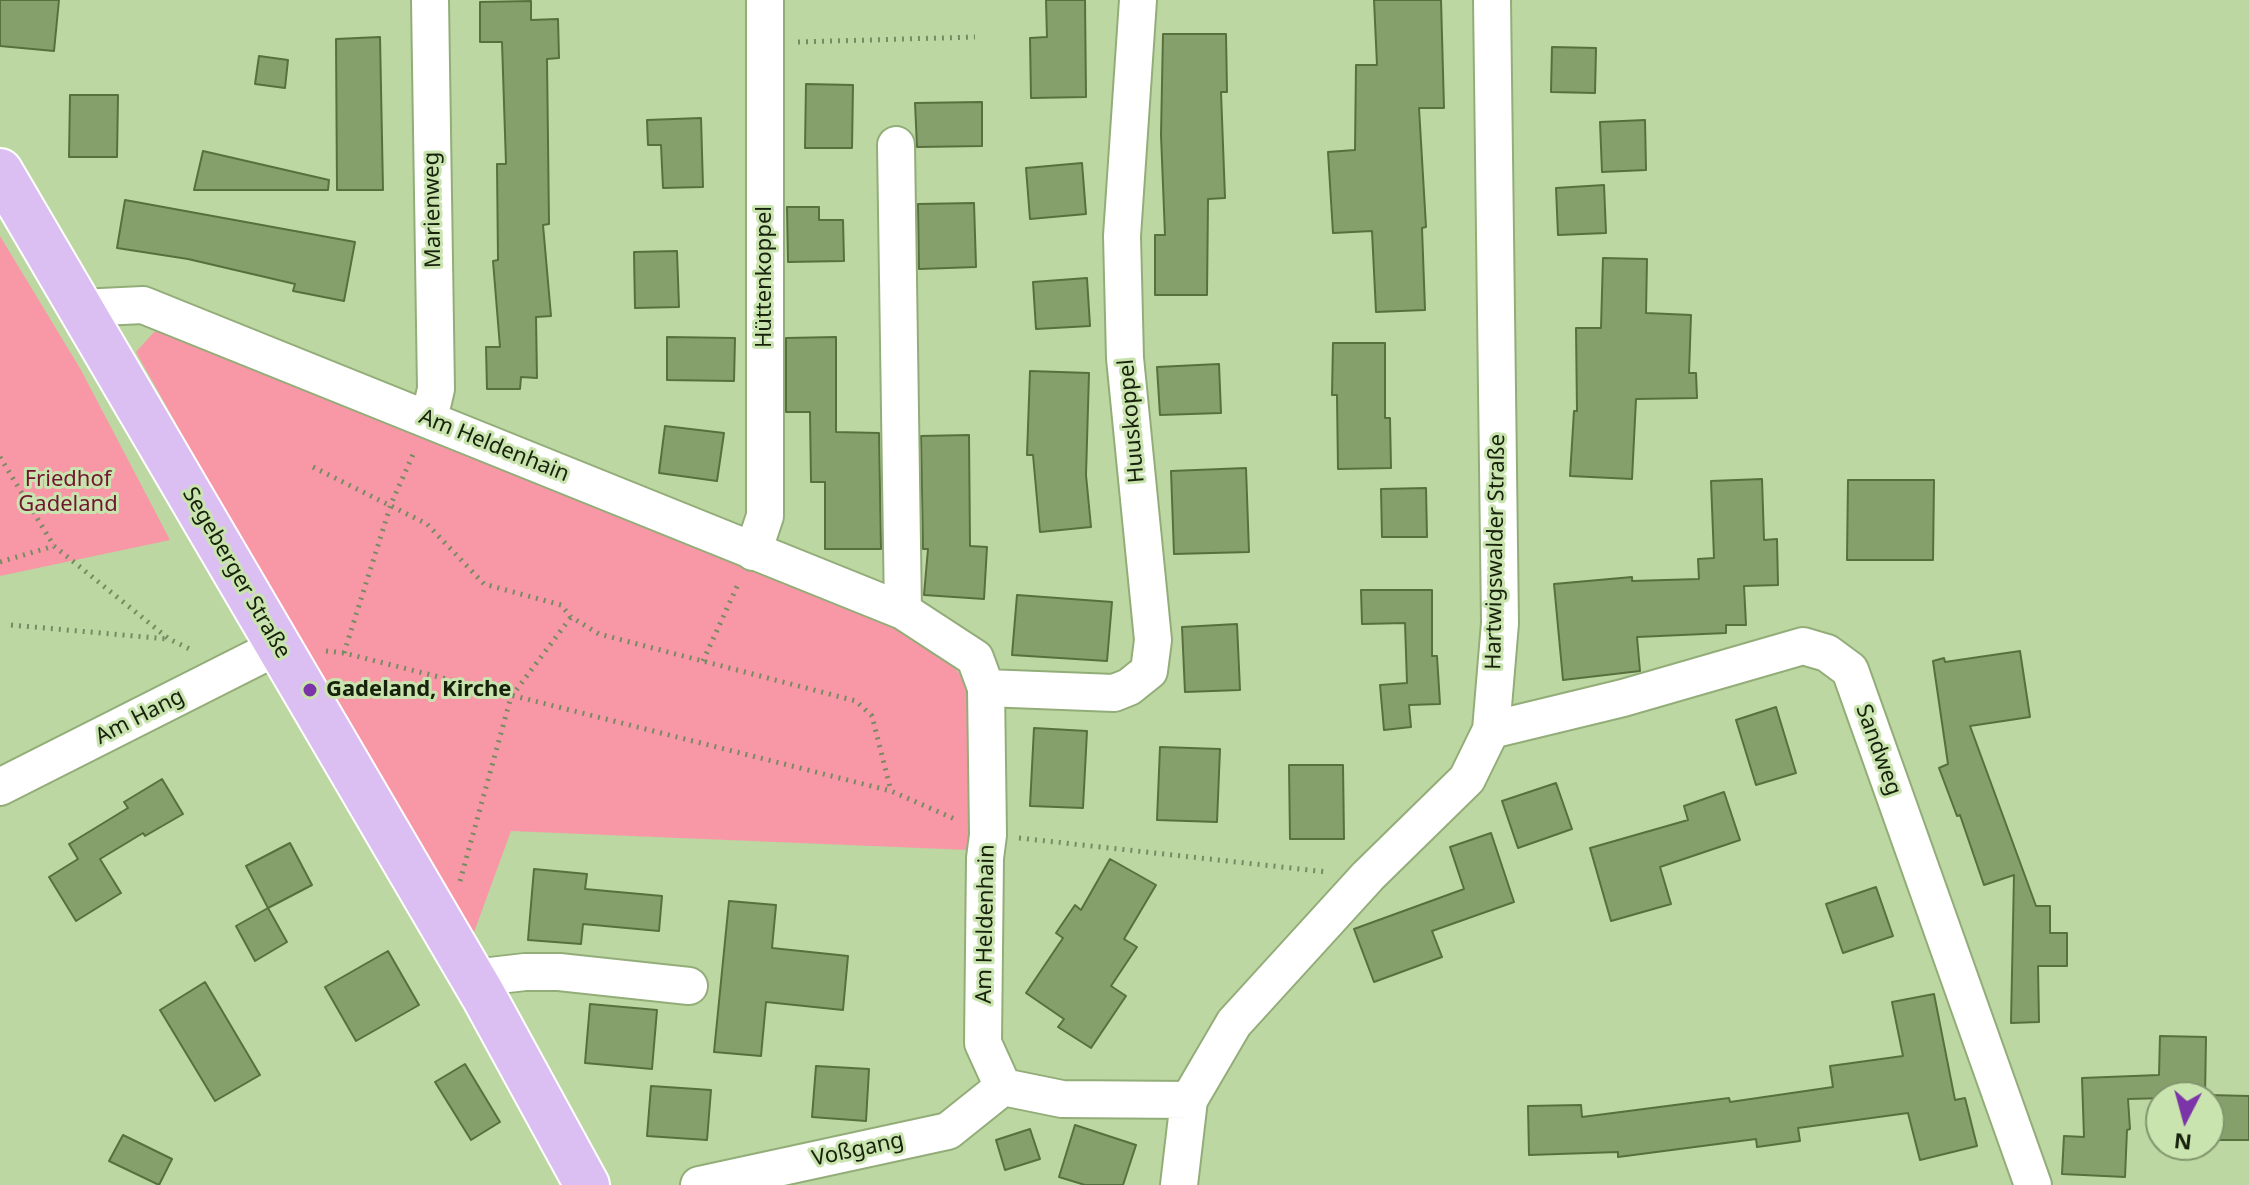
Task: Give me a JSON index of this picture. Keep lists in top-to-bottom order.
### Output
{
  "streets": {
    "main road": ["Segeberger Straße"],
    "street": [
      "Marienweg",
      "Hüttenkoppel",
      "Huuskoppel",
      "Am Heldenhain",
      "Hartwigswalder Straße",
      "Am Hang",
      "Sandweg",
      "Voßgang"
    ]
  },
  "crossings": [
    ["Marienweg", "Am Heldenhain"],
    ["Hüttenkoppel", "Am Heldenhain"],
    ["Huuskoppel", "Am Heldenhain"],
    ["Am Heldenhain", "Segeberger Straße"],
    ["Am Heldenhain", "Voßgang"],
    ["Hartwigswalder Straße", "Sandweg"],
    ["Segeberger Straße", "Am Hang"]
  ],
  "parks": ["Friedhof Gadeland"],
  "places": ["Gadeland, Kirche"],
  "north": "bottom"
}
